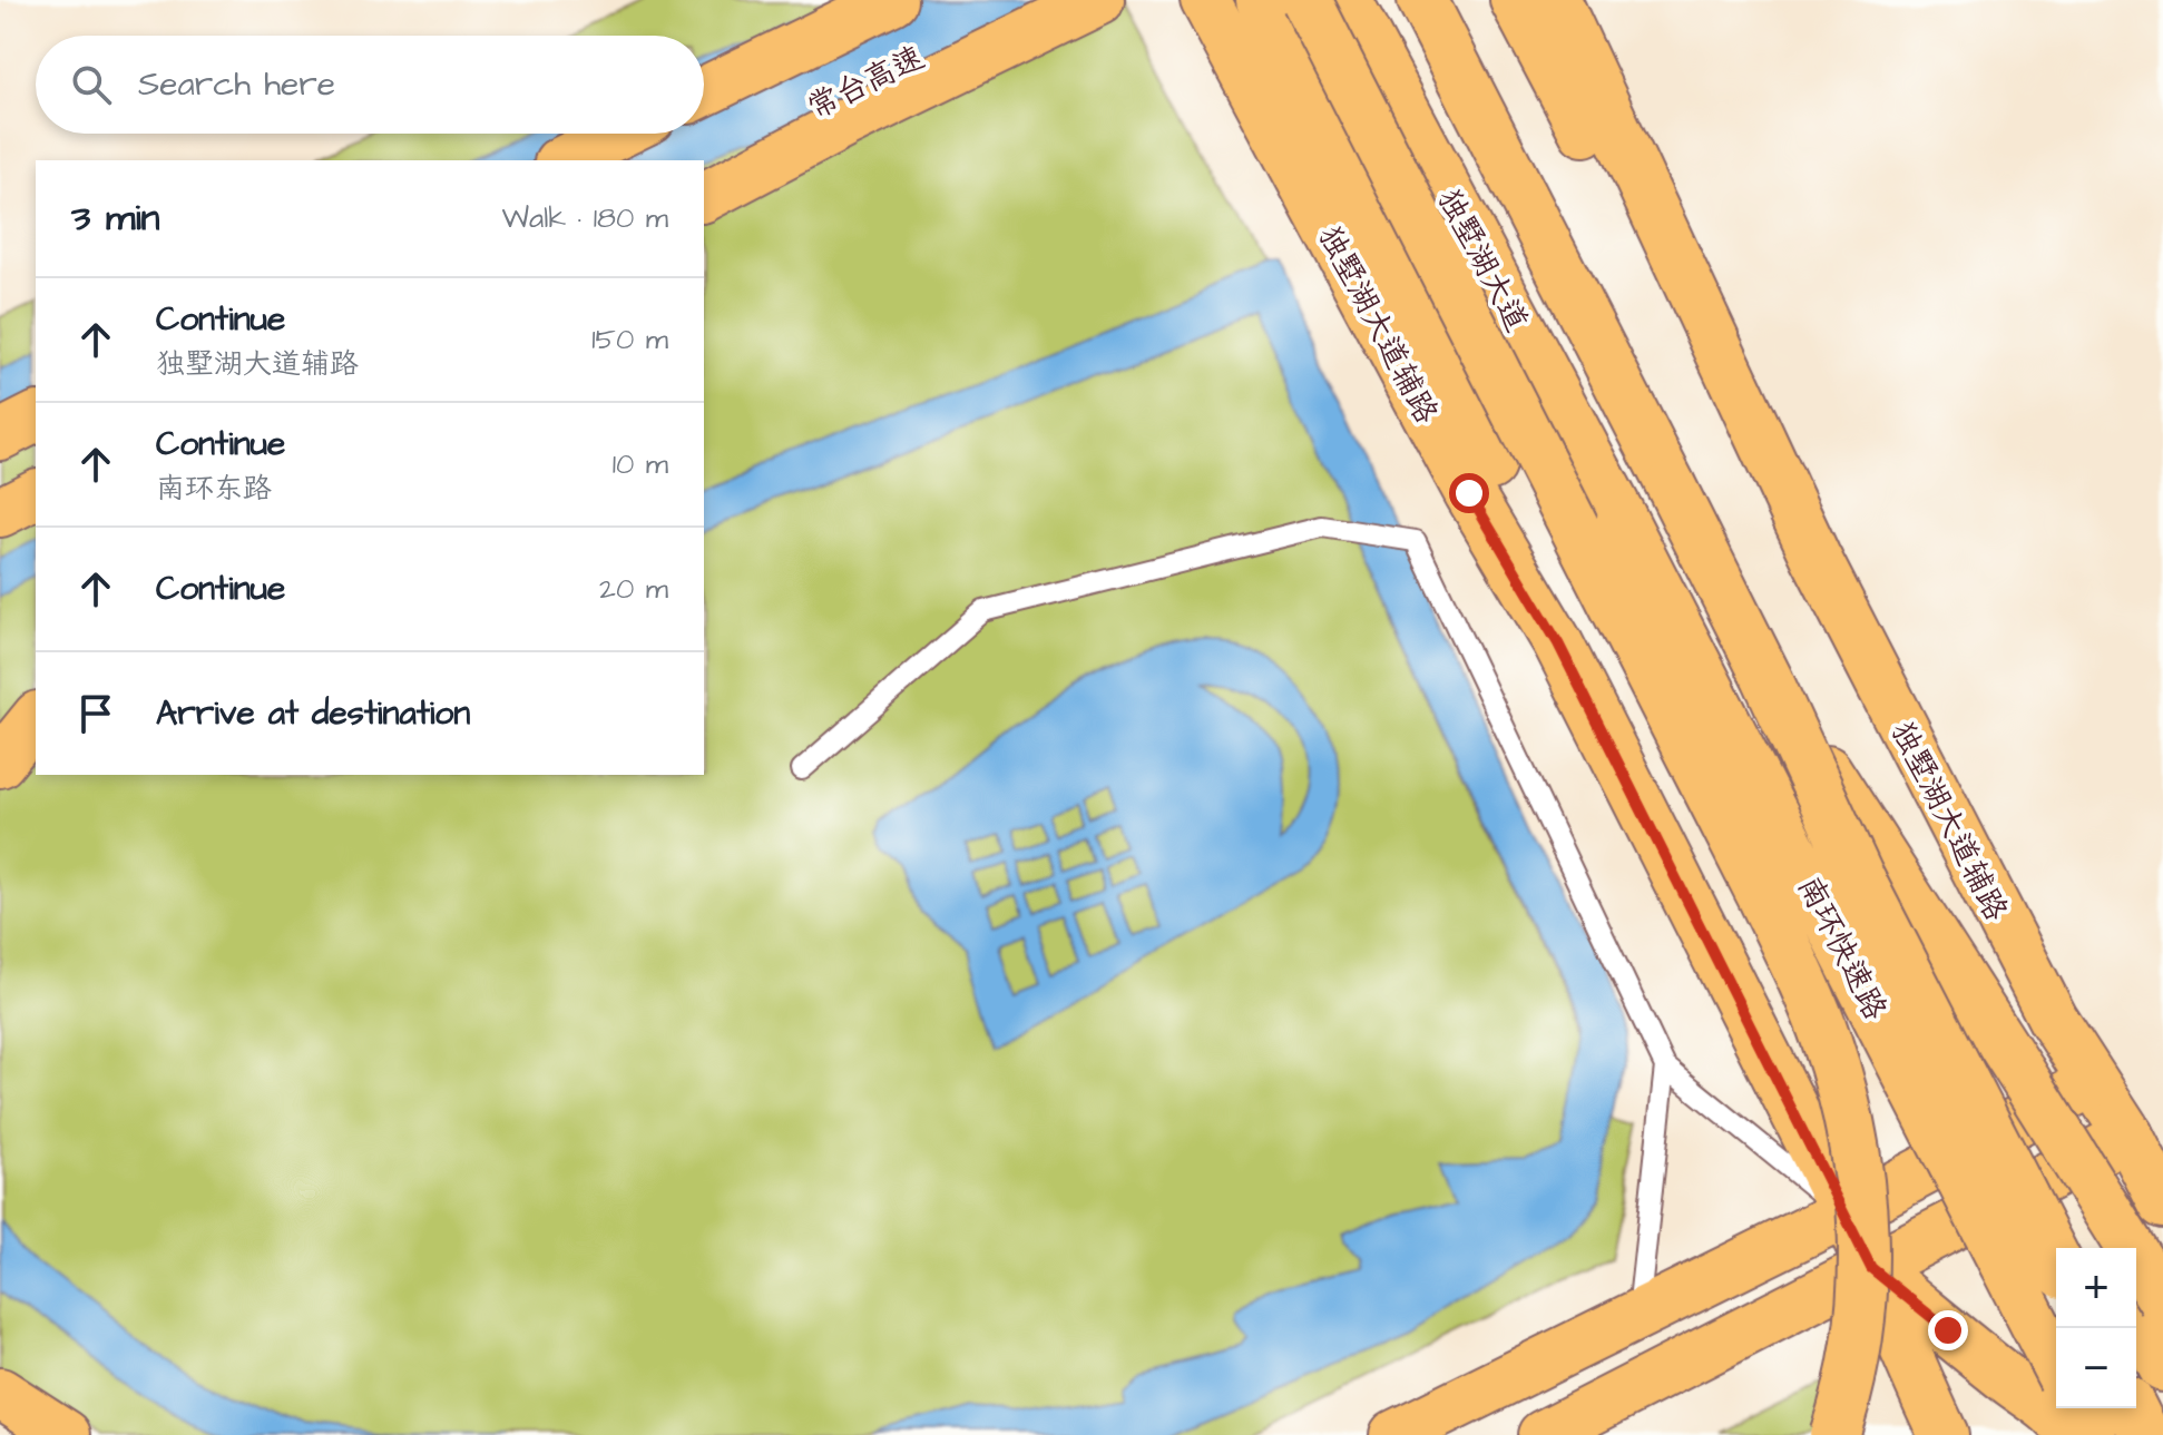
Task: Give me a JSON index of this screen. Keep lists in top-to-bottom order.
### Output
{
  "streets": {
    "main road": [
      "常台高速",
      "独墅湖大道",
      "独墅湖大道辅路",
      "南环快速路"
    ]
  },
  "crossings": [
    ["独墅湖大道", "南环快速路"]
  ],
  "page": {
    "search": "Search here",
    "heading": ["3 min", "Walk · 180 m"],
    "list": [
      ["Continue", "独墅湖大道辅路", "150 m"],
      ["Continue", "南环东路", "10 m"],
      ["Continue", "20 m"],
      "Arrive at destination"
    ],
    "map_buttons": ["+", "−"]
  }
}
